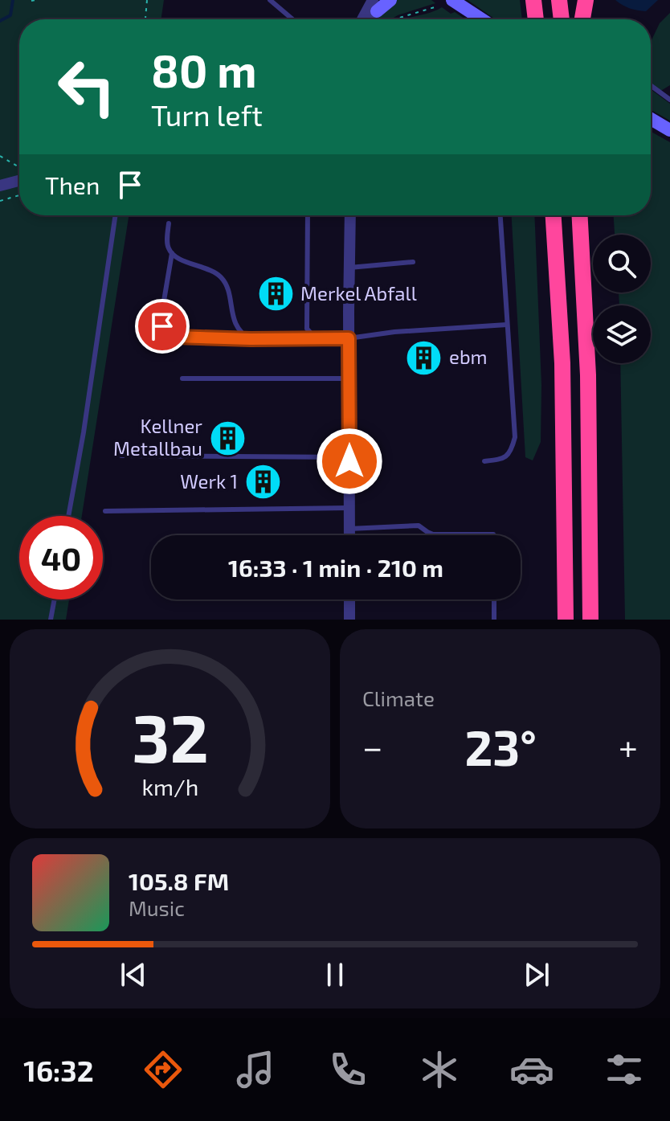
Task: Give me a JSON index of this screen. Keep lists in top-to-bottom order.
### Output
{
  "places": {
    "building": [
      "Merkel Abfall",
      "ebm",
      "Kellner Metallbau",
      "Werk 1"
    ]
  },
  "page": {
    "turn": ["80 m", "Turn left"],
    "then": "Then",
    "limit": "40",
    "trip": "16:33 · 1 min · 210 m",
    "tile": "Climate",
    "heat": ["−", "23°", "+"],
    "song": ["105.8 FM", "Music"],
    "tabs": "16:32",
    "gauge": ["32", "km/h"]
  }
}
